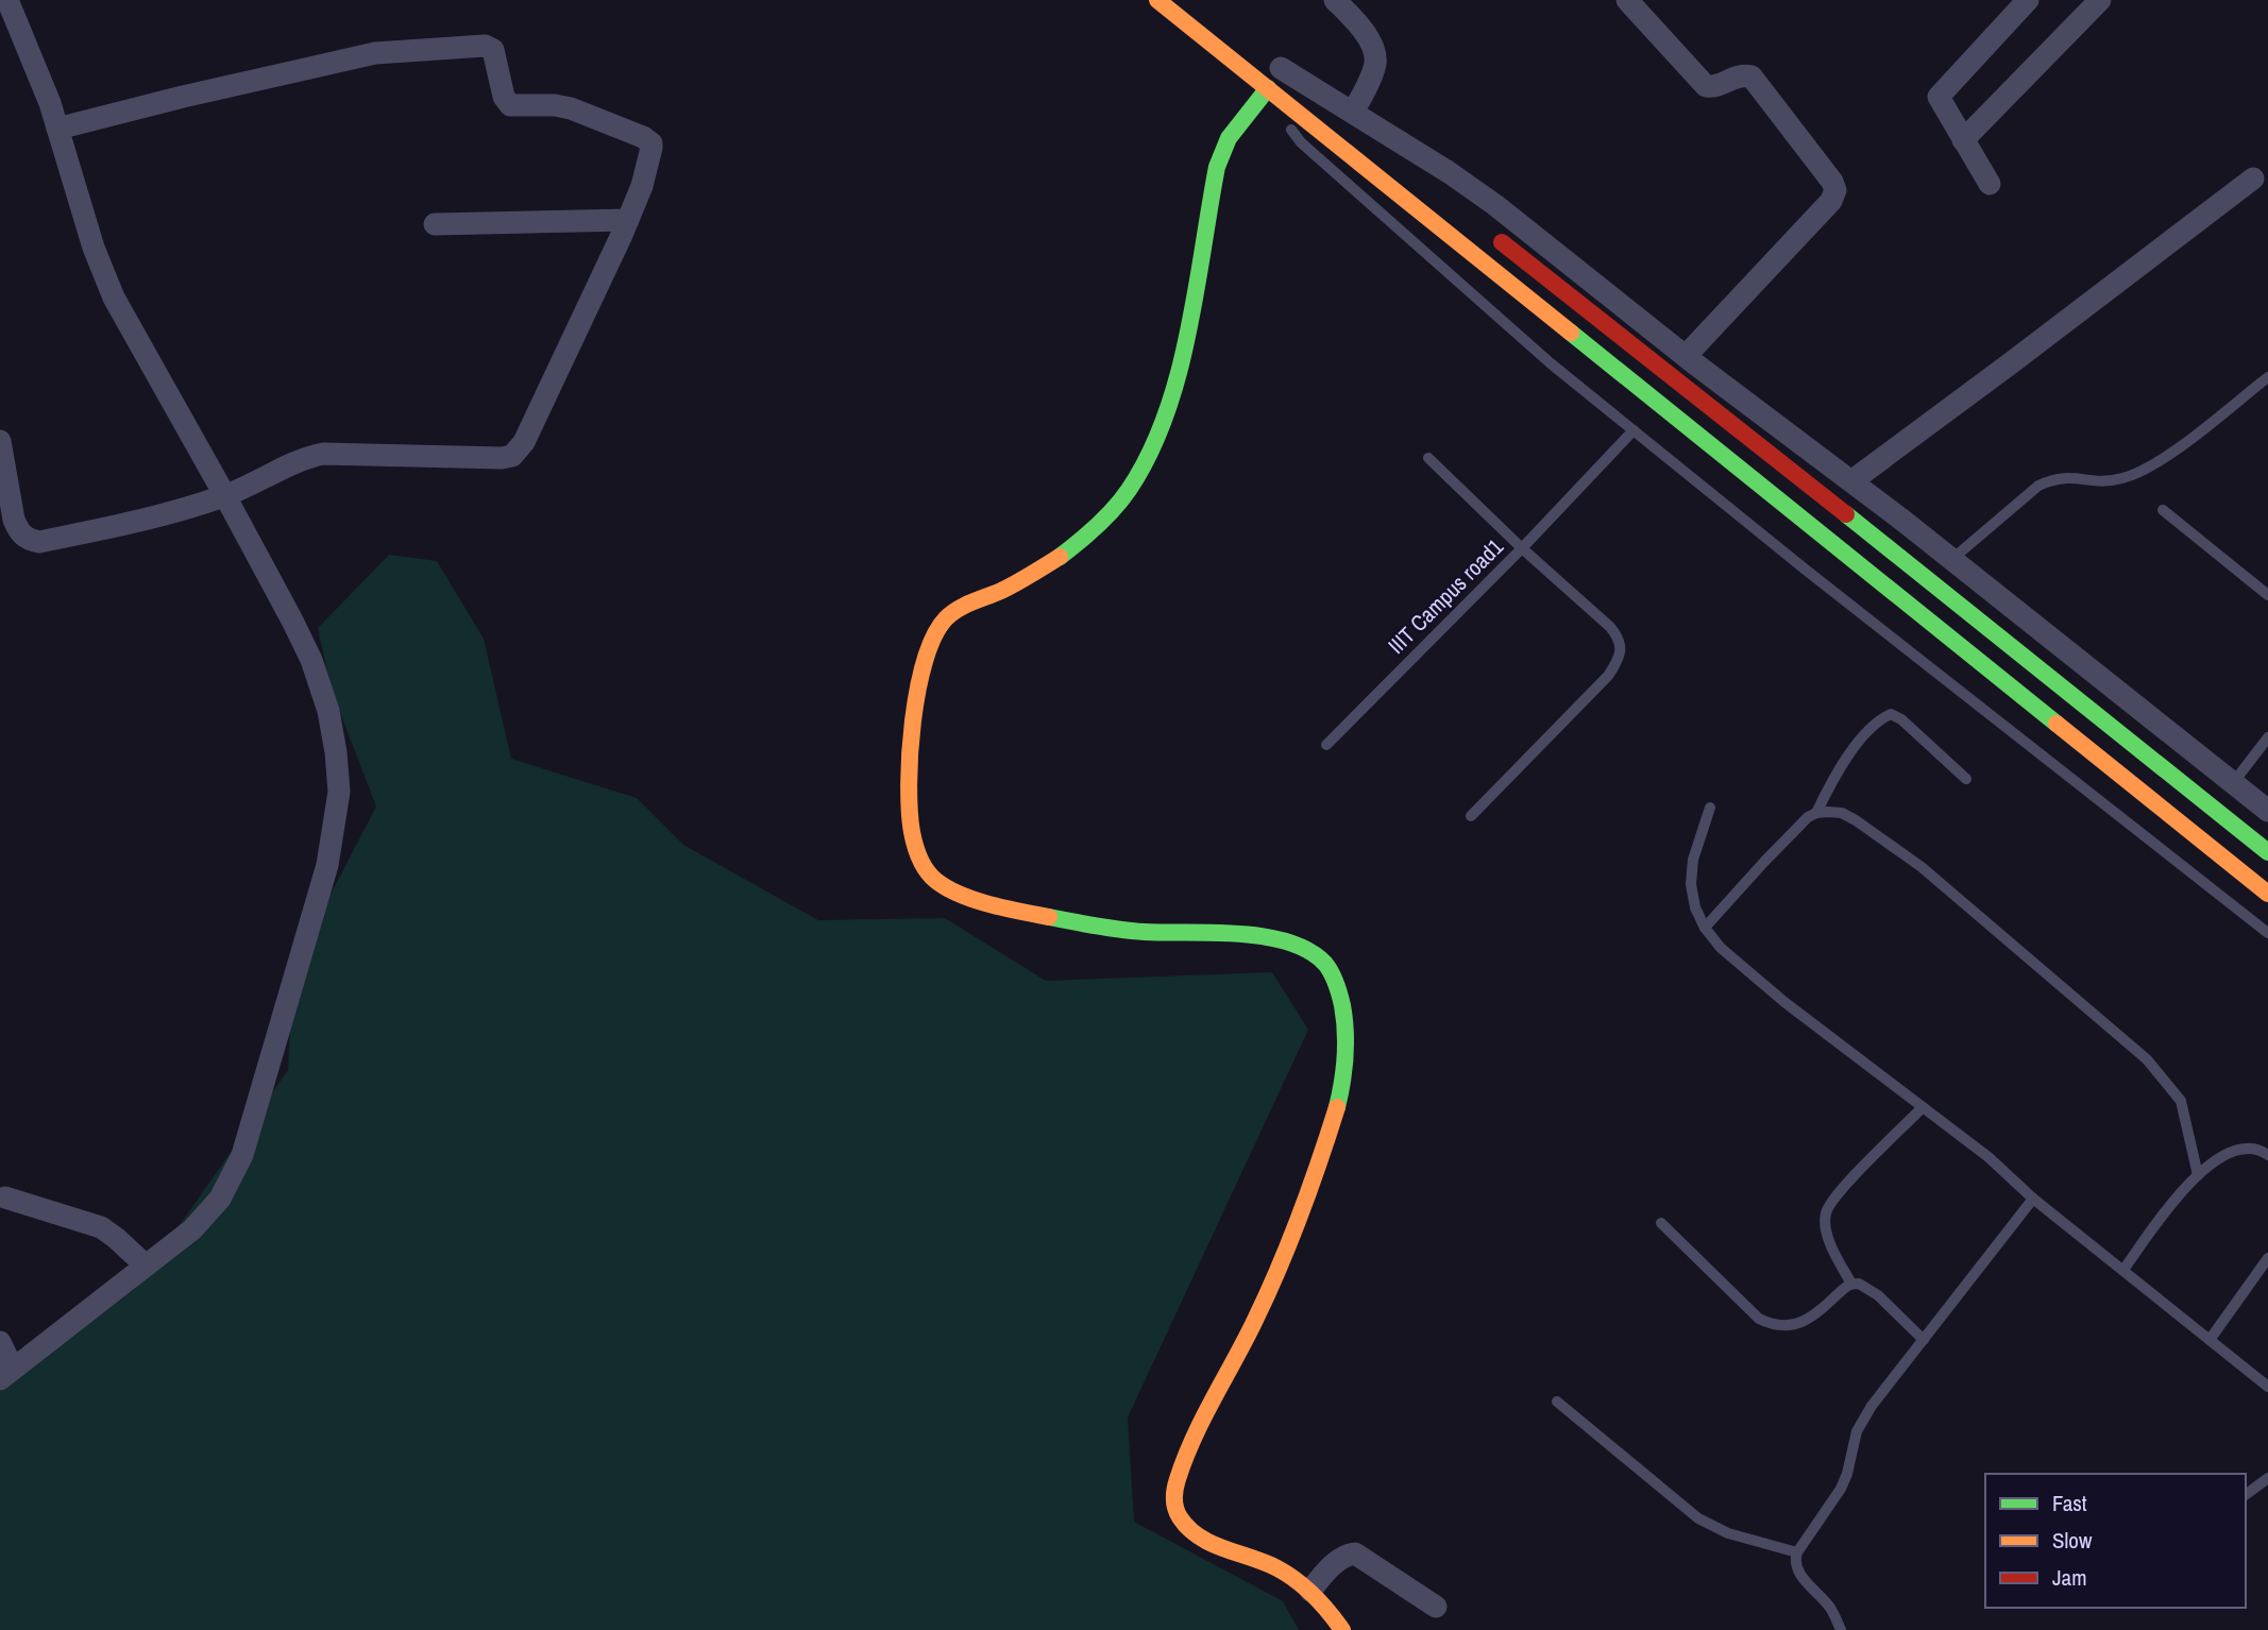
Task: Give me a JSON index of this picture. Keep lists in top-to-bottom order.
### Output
{
  "streets": {
    "lane": ["IIIT Campus road1"]
  },
  "legend": ["Fast", "Slow", "Jam"]
}
